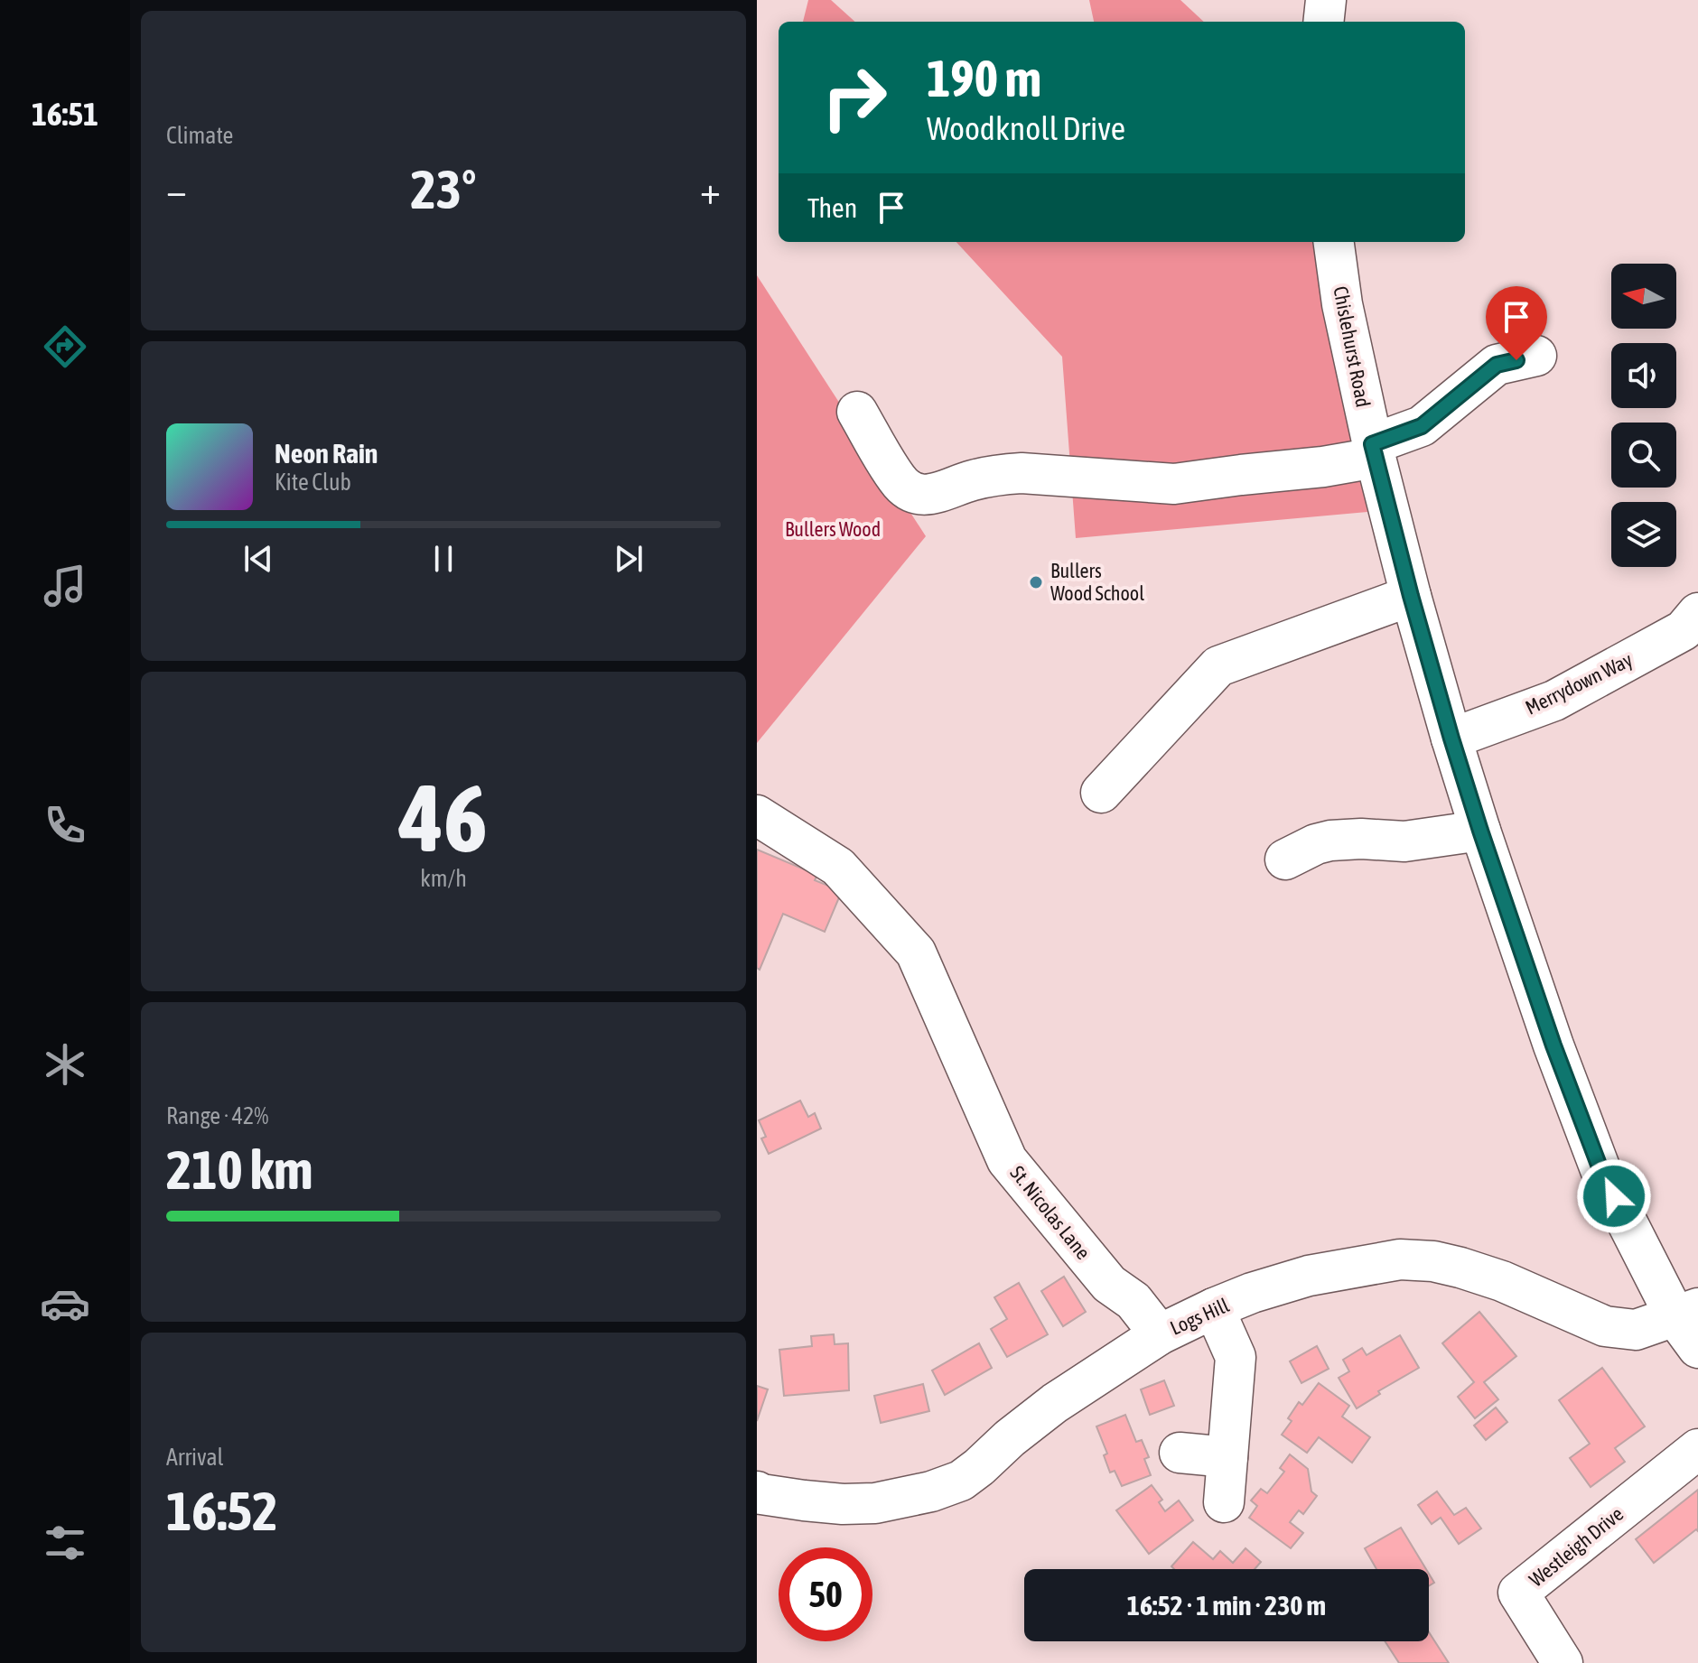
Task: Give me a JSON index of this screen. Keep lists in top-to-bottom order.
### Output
{
  "streets": {
    "street": [
      "Chislehurst Road",
      "Merrydown Way",
      "St. Nicolas Lane",
      "Logs Hill",
      "Westleigh Drive"
    ]
  },
  "crossings": [
    ["Chislehurst Road", "Merrydown Way"],
    ["Chislehurst Road", "Logs Hill"],
    ["St. Nicolas Lane", "Logs Hill"]
  ],
  "parks": ["Bullers Wood"],
  "places": ["Bullers Wood School"],
  "north": "left",
  "page": {
    "tabs": "16:51",
    "tile": [
      "Climate",
      ["46", "km/h"],
      ["Range · 42%", "210 km"],
      ["Arrival", "16:52"]
    ],
    "turn": ["190 m", "Woodknoll Drive"],
    "heat": ["−", "23°", "+"],
    "then": "Then",
    "song": ["Neon Rain", "Kite Club"],
    "limit": "50",
    "trip": "16:52 · 1 min · 230 m"
  }
}
